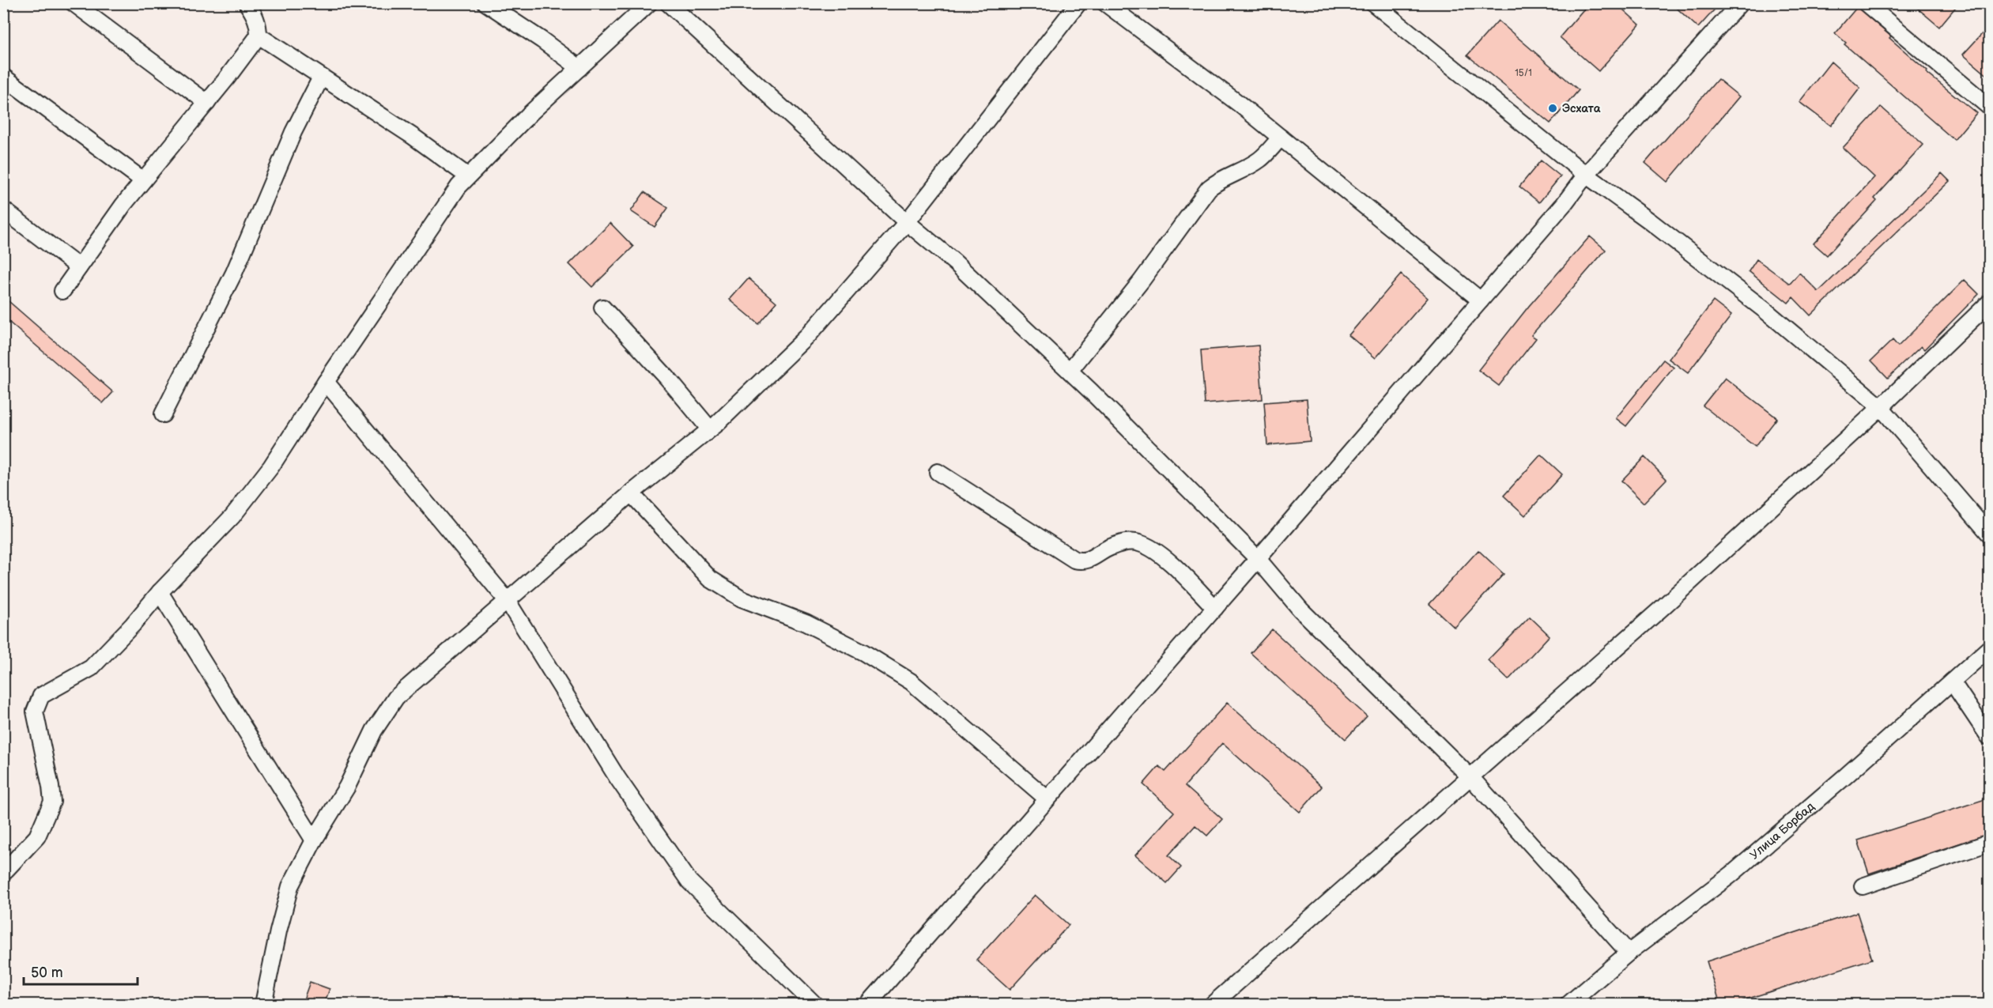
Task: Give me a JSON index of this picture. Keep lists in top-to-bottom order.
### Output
{
  "streets": {
    "street": ["Улица Борбад"]
  },
  "places": ["Эсхата"],
  "house_numbers": ["15/1"],
  "scale_bar": "50 m"
}
